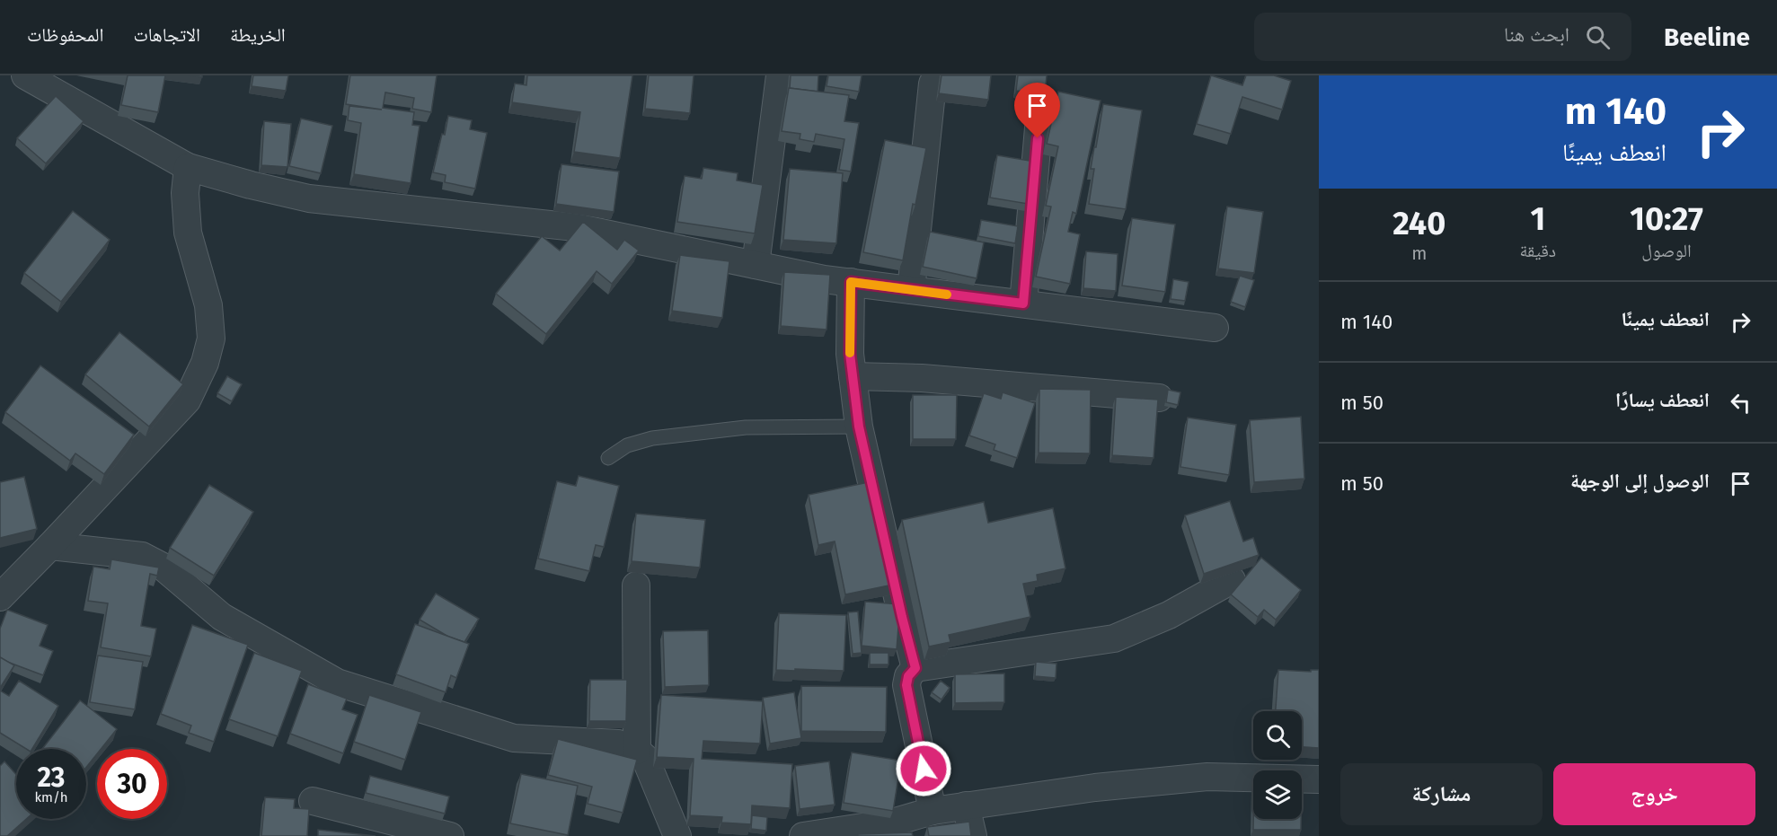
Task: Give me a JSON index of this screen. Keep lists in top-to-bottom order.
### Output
{
  "page": {
    "header": "Beeline",
    "search": "ابحث هنا",
    "nav": ["الخريطة", "الاتجاهات", "المحفوظات"],
    "turn": ["140 m", "انعطف يمينًا"],
    "eta": [
      "10:27",
      "الوصول",
      "1",
      "دقيقة",
      "240",
      "m"
    ],
    "list": [
      {
        "name": "انعطف يمينًا",
        "value": "140 m"
      },
      {
        "name": "انعطف يسارًا",
        "value": "50 m"
      },
      {
        "name": "الوصول إلى الوجهة",
        "value": "50 m"
      }
    ],
    "speed": "23 km/h",
    "limit": "30",
    "buttons": ["خروج", "مشاركة"]
  }
}
